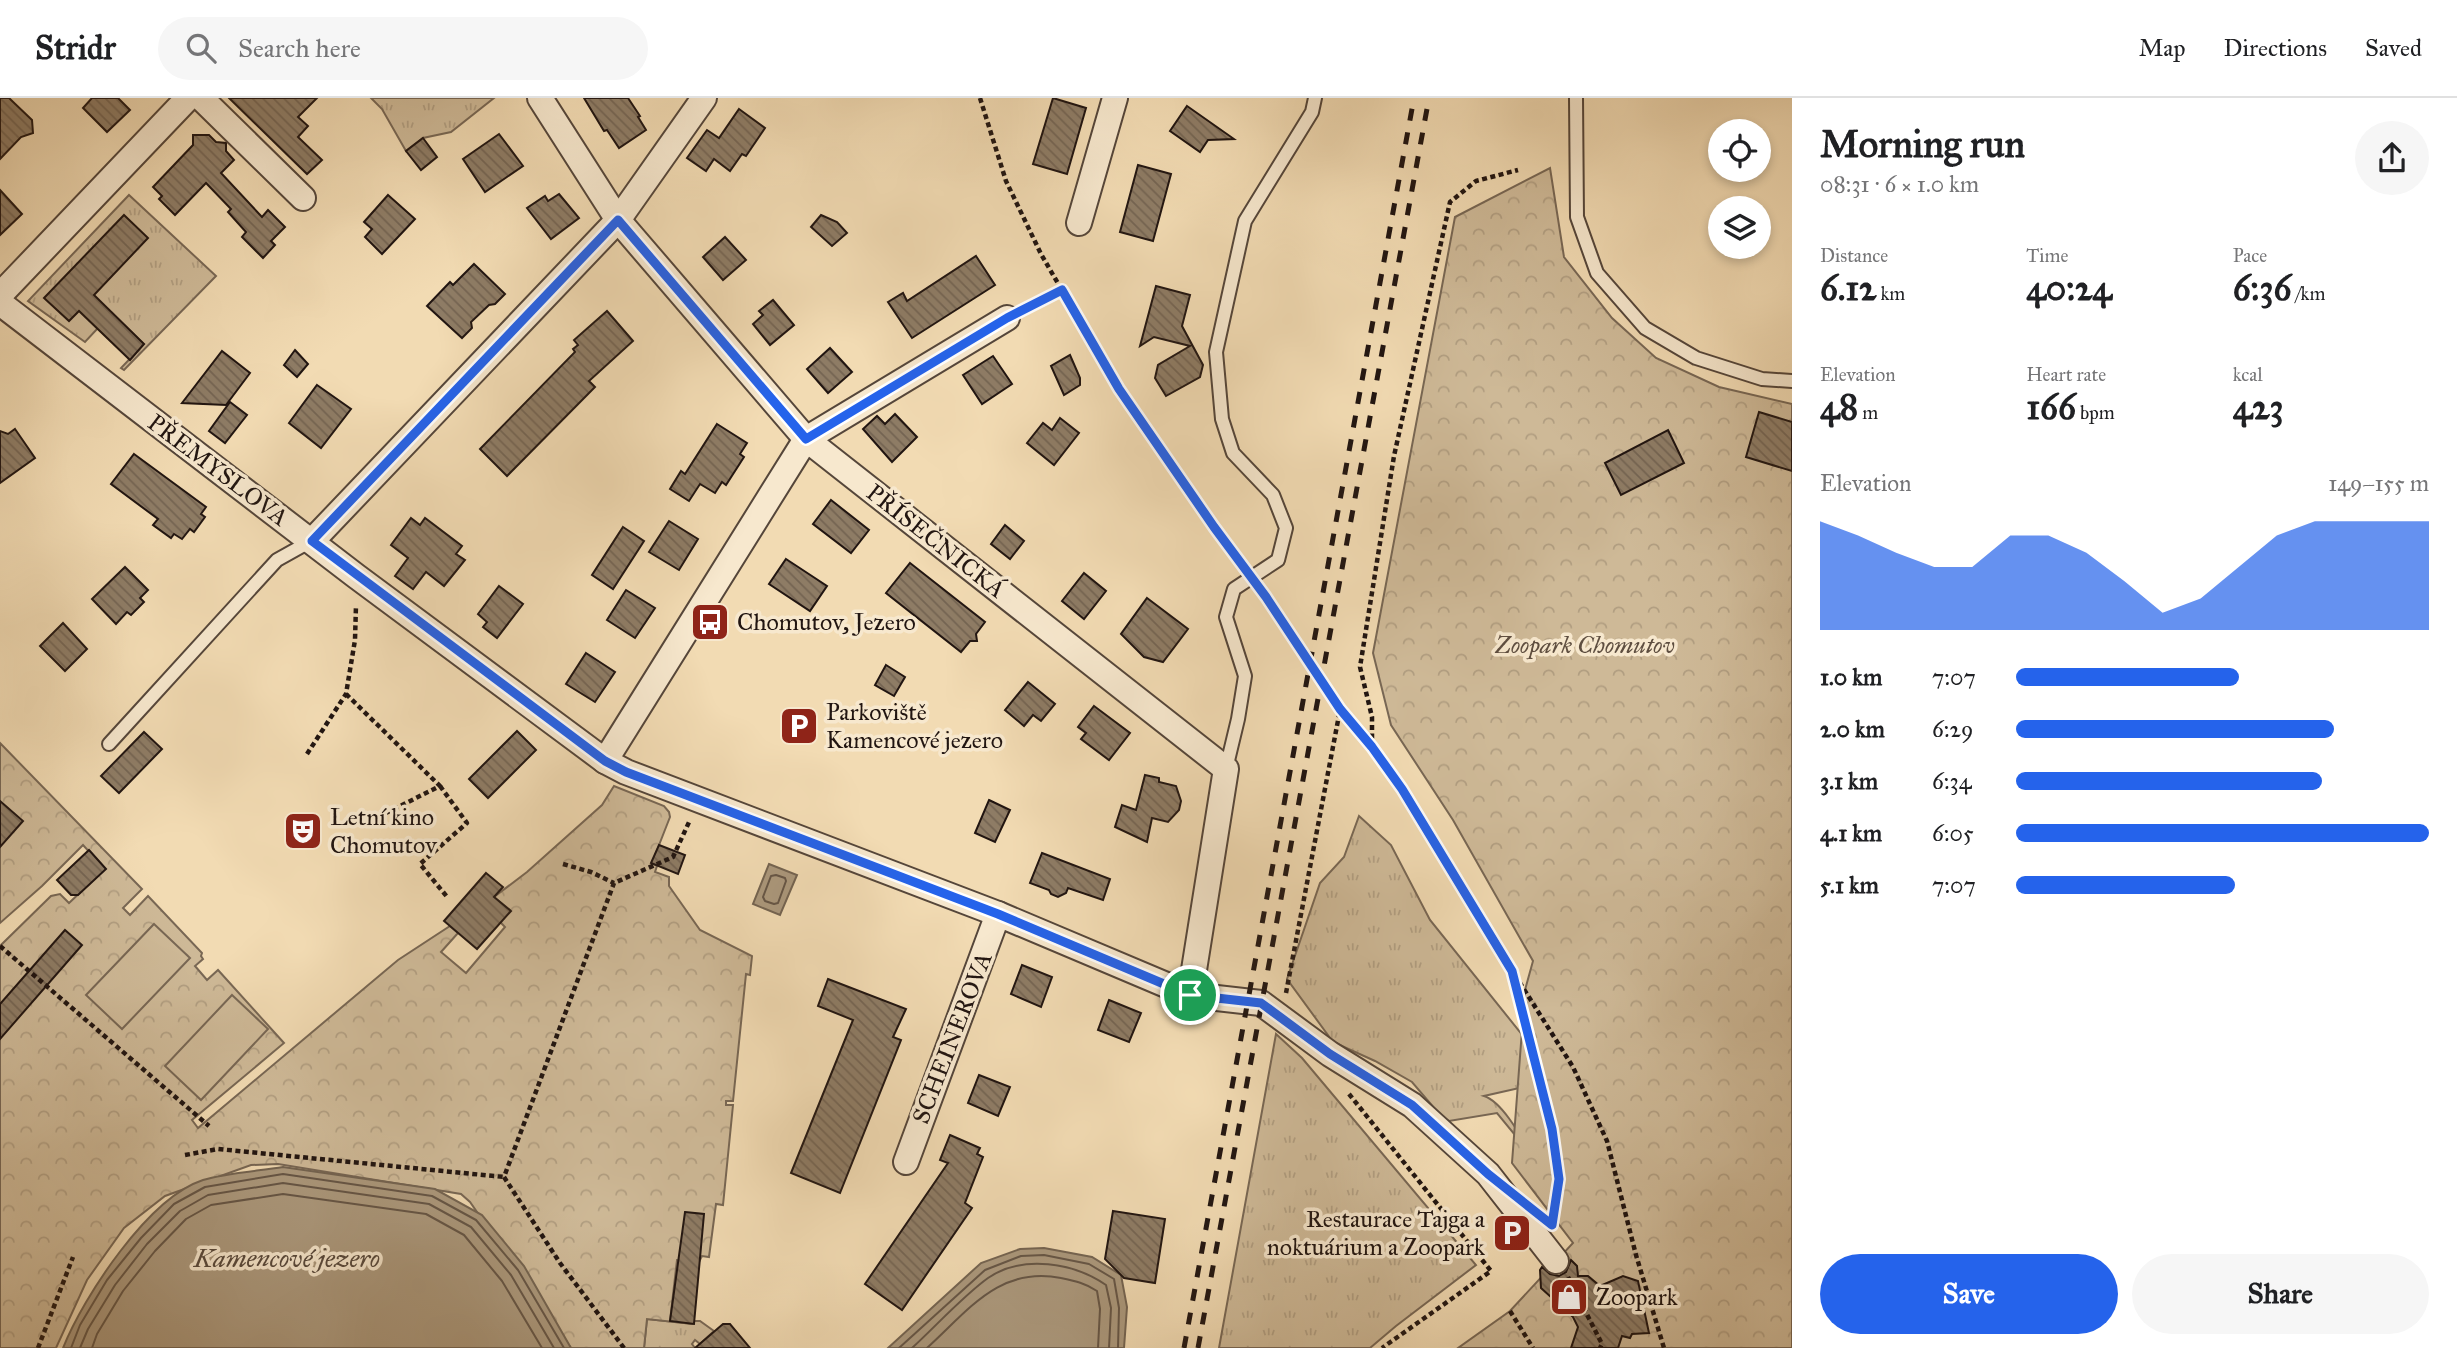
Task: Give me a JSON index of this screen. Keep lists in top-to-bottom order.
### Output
{
  "streets": {
    "street": ["PŘEMYSLOVA", "PŘÍSEČNICKÁ", "SCHEINEROVA"]
  },
  "crossings": [
    ["PŘEMYSLOVA", "SCHEINEROVA"]
  ],
  "water": ["Kamencové jezero"],
  "parks": ["Zoopark Chomutov"],
  "places": {
    "bus stop": ["Chomutov, Jezero"],
    "parking": ["Parkoviště Kamencové jezero", "Restaurace Tajga a noktuárium a Zoopark"],
    "theatre": ["Letní kino Chomutov"],
    "shop": ["Zoopark"]
  },
  "page": {
    "header": "Stridr",
    "search": "Search here",
    "nav": ["Map", "Directions", "Saved"],
    "heading": ["Morning run", "08:31 · 6 × 1.0 km"],
    "stats": [
      ["Distance", "6.12 km"],
      ["Time", "40:24"],
      ["Pace", "6:36 /km"],
      ["Elevation", "48 m"],
      ["Heart rate", "166 bpm"],
      ["kcal", "423"]
    ],
    "chart": ["Elevation", "149–155 m"],
    "list": [
      {
        "name": "1.0 km",
        "note": "7:07"
      },
      {
        "name": "2.0 km",
        "note": "6:29"
      },
      {
        "name": "3.1 km",
        "note": "6:34"
      },
      {
        "name": "4.1 km",
        "note": "6:05"
      },
      {
        "name": "5.1 km",
        "note": "7:07"
      }
    ],
    "buttons": ["Save", "Share"]
  }
}
